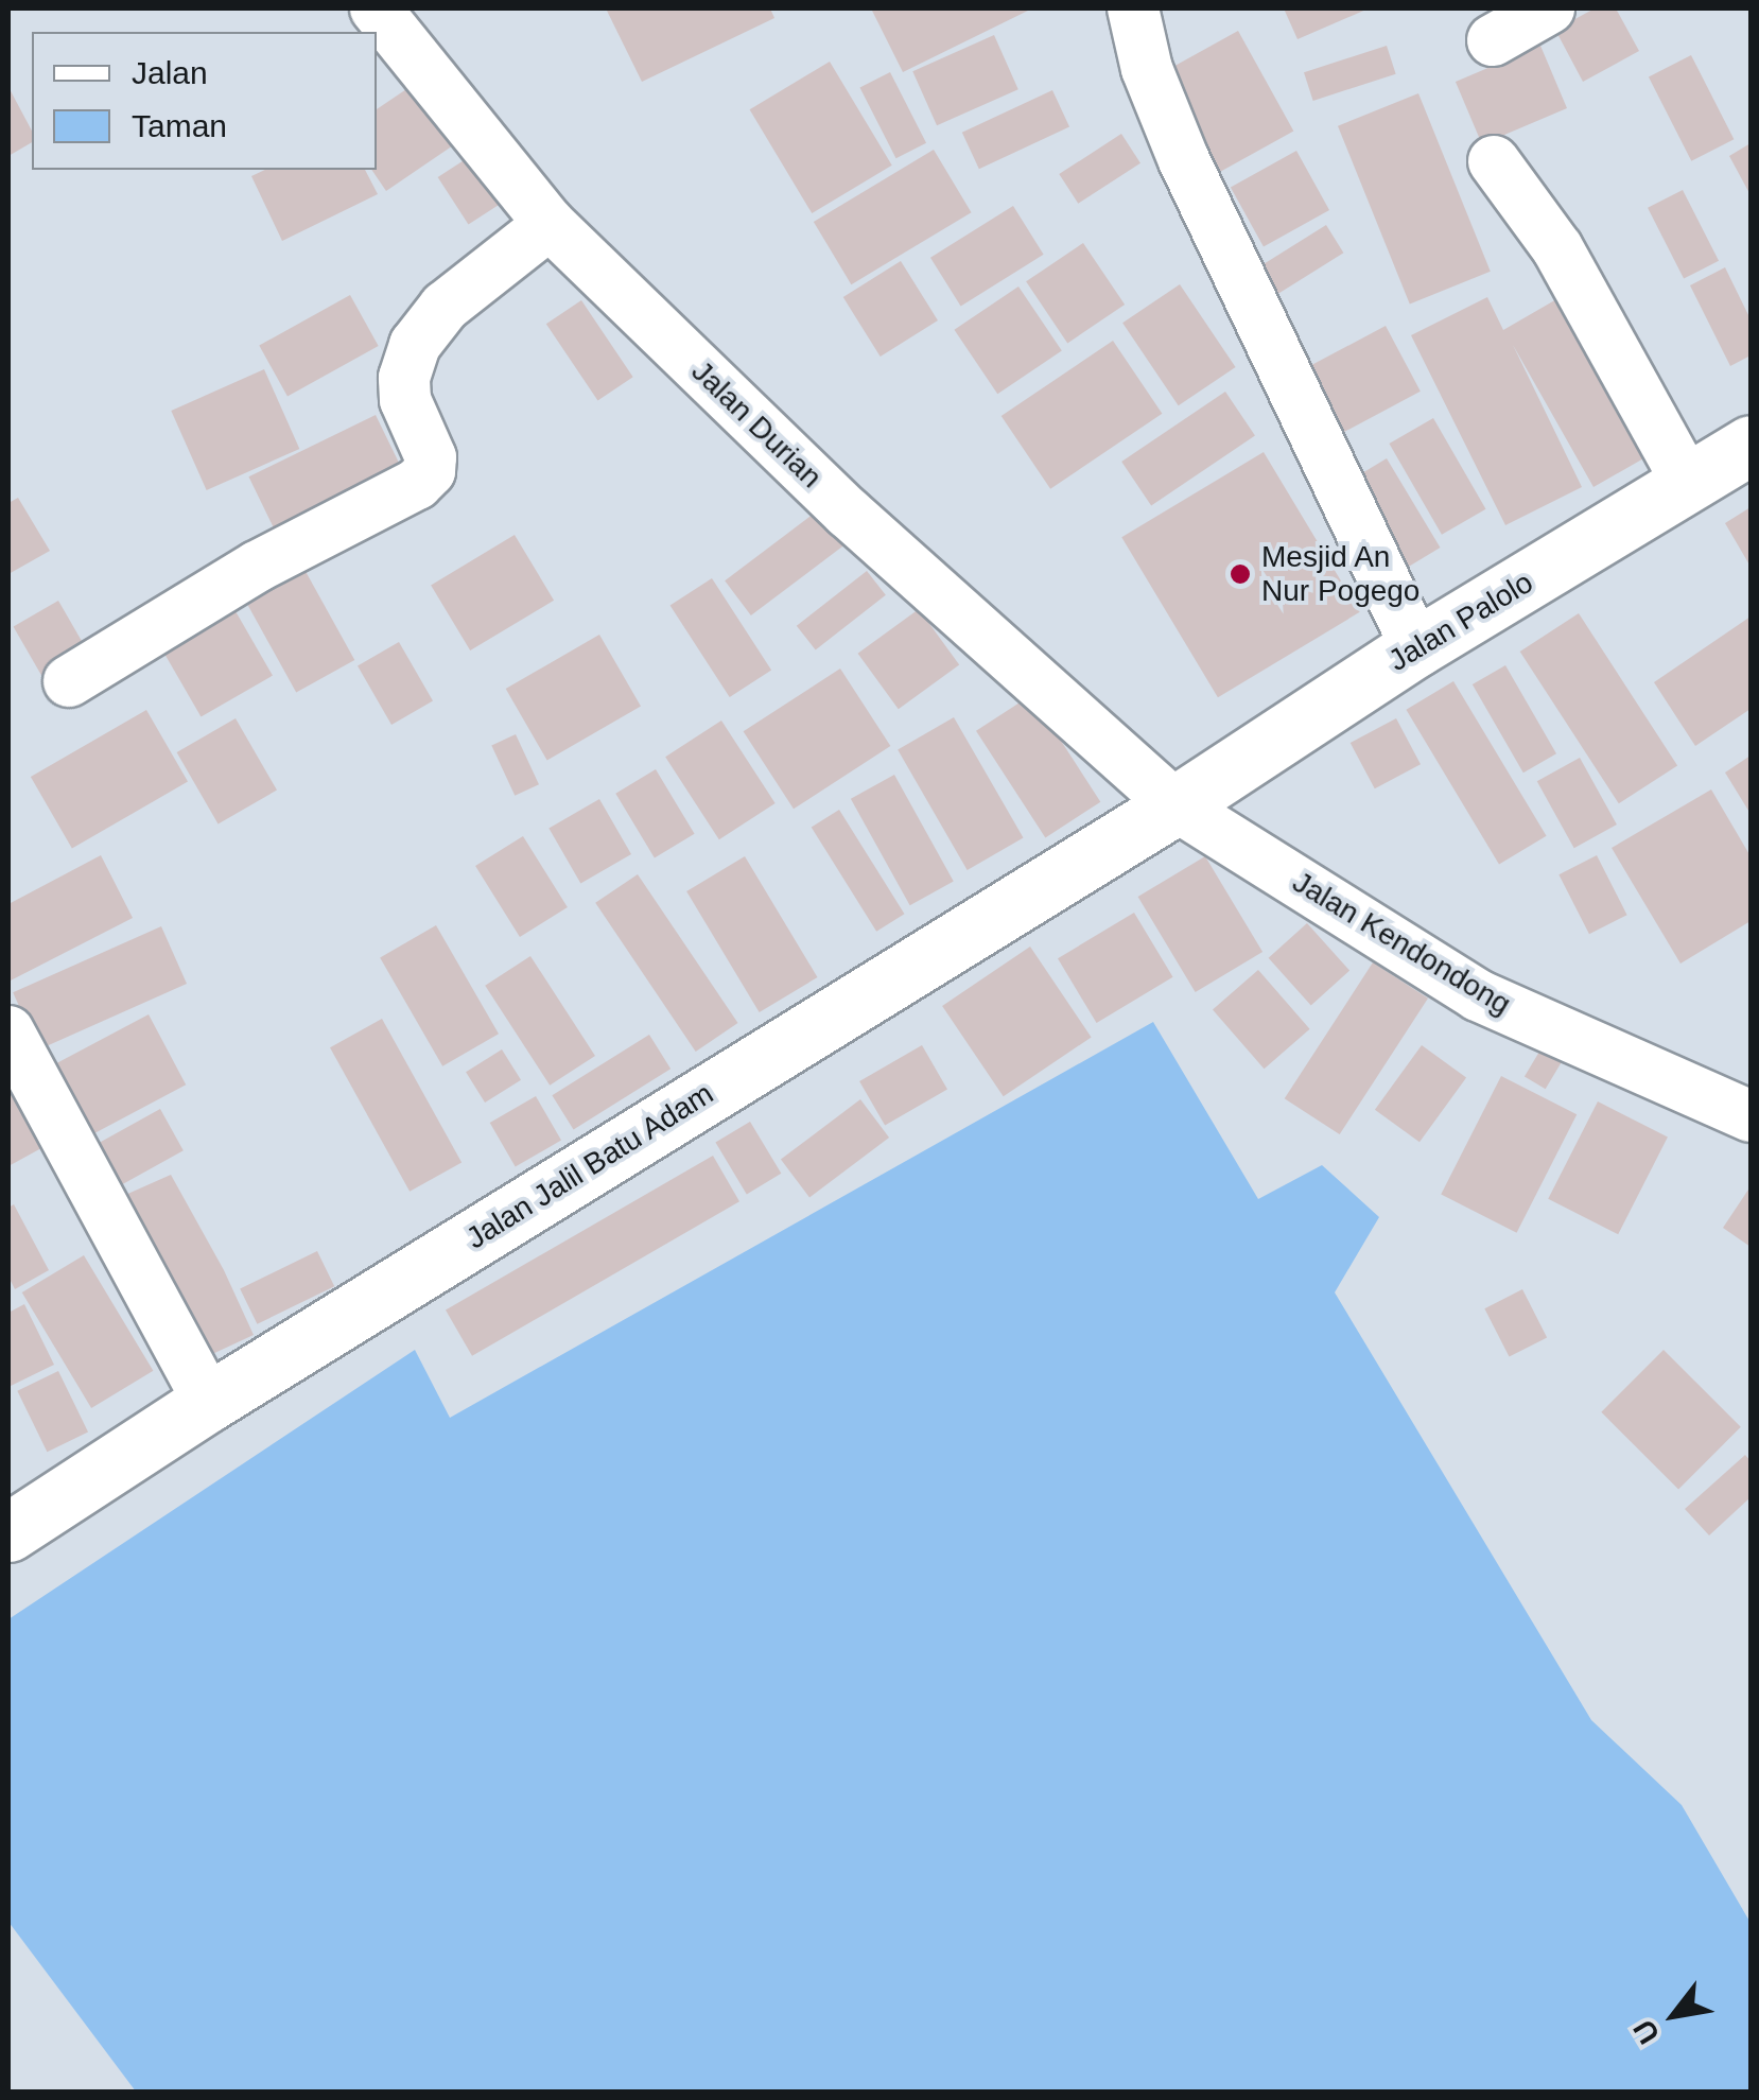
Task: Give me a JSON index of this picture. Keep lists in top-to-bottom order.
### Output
{
  "streets": {
    "street": [
      "Jalan Durian",
      "Jalan Palolo",
      "Jalan Kendondong",
      "Jalan Jalil Batu Adam"
    ]
  },
  "crossings": [
    ["Jalan Durian", "Jalan Palolo"],
    ["Jalan Durian", "Jalan Kendondong"],
    ["Jalan Durian", "Jalan Jalil Batu Adam"],
    ["Jalan Palolo", "Jalan Kendondong"],
    ["Jalan Palolo", "Jalan Jalil Batu Adam"],
    ["Jalan Kendondong", "Jalan Jalil Batu Adam"]
  ],
  "places": ["Mesjid An Nur Pogego"],
  "legend": ["Jalan", "Taman"],
  "north": "bottom left"
}
